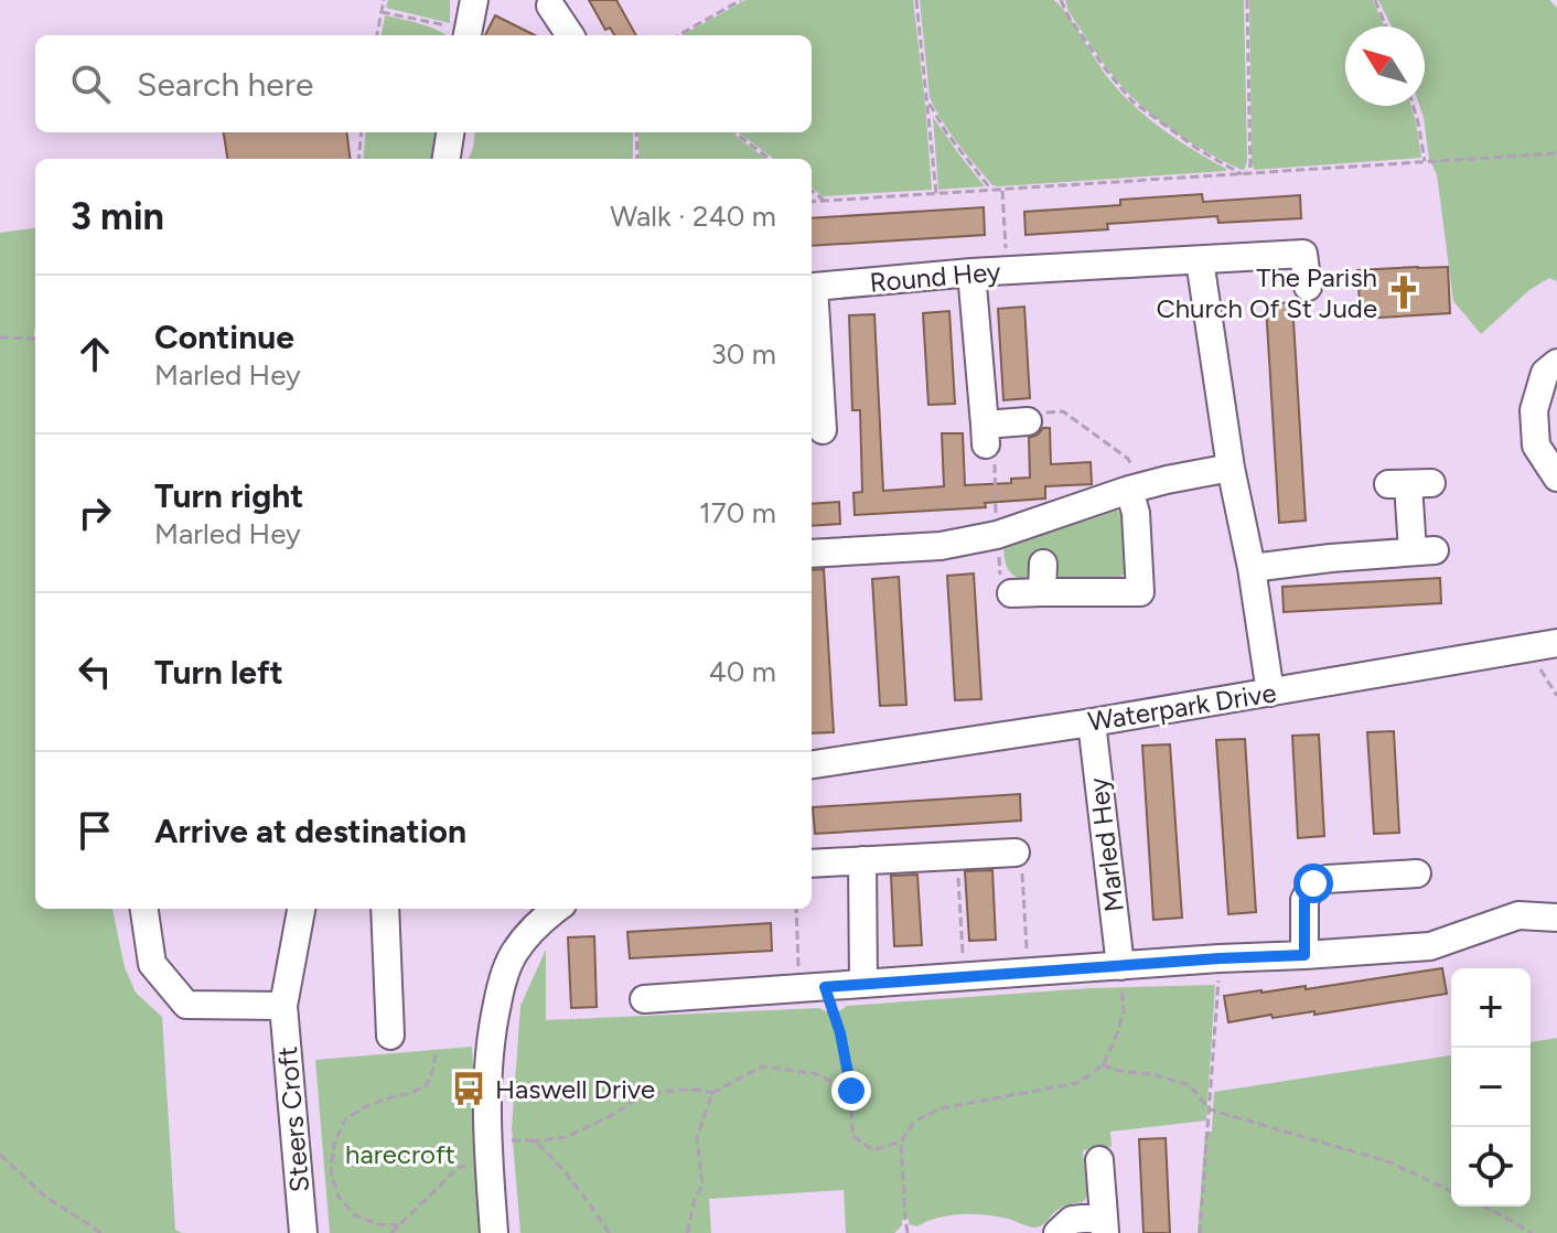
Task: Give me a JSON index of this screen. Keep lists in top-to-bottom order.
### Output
{
  "streets": {
    "street": [
      "Round Hey",
      "Waterpark Drive",
      "Marled Hey",
      "Steers Croft"
    ]
  },
  "crossings": [
    ["Waterpark Drive", "Marled Hey"]
  ],
  "parks": ["harecroft"],
  "places": {
    "church": ["The Parish Church Of St Jude"],
    "bus stop": ["Haswell Drive"]
  },
  "north": "top left",
  "page": {
    "search": "Search here",
    "heading": ["3 min", "Walk · 240 m"],
    "list": [
      ["Continue", "Marled Hey", "30 m"],
      ["Turn right", "Marled Hey", "170 m"],
      ["Turn left", "40 m"],
      "Arrive at destination"
    ],
    "map_buttons": ["+", "−"]
  }
}
